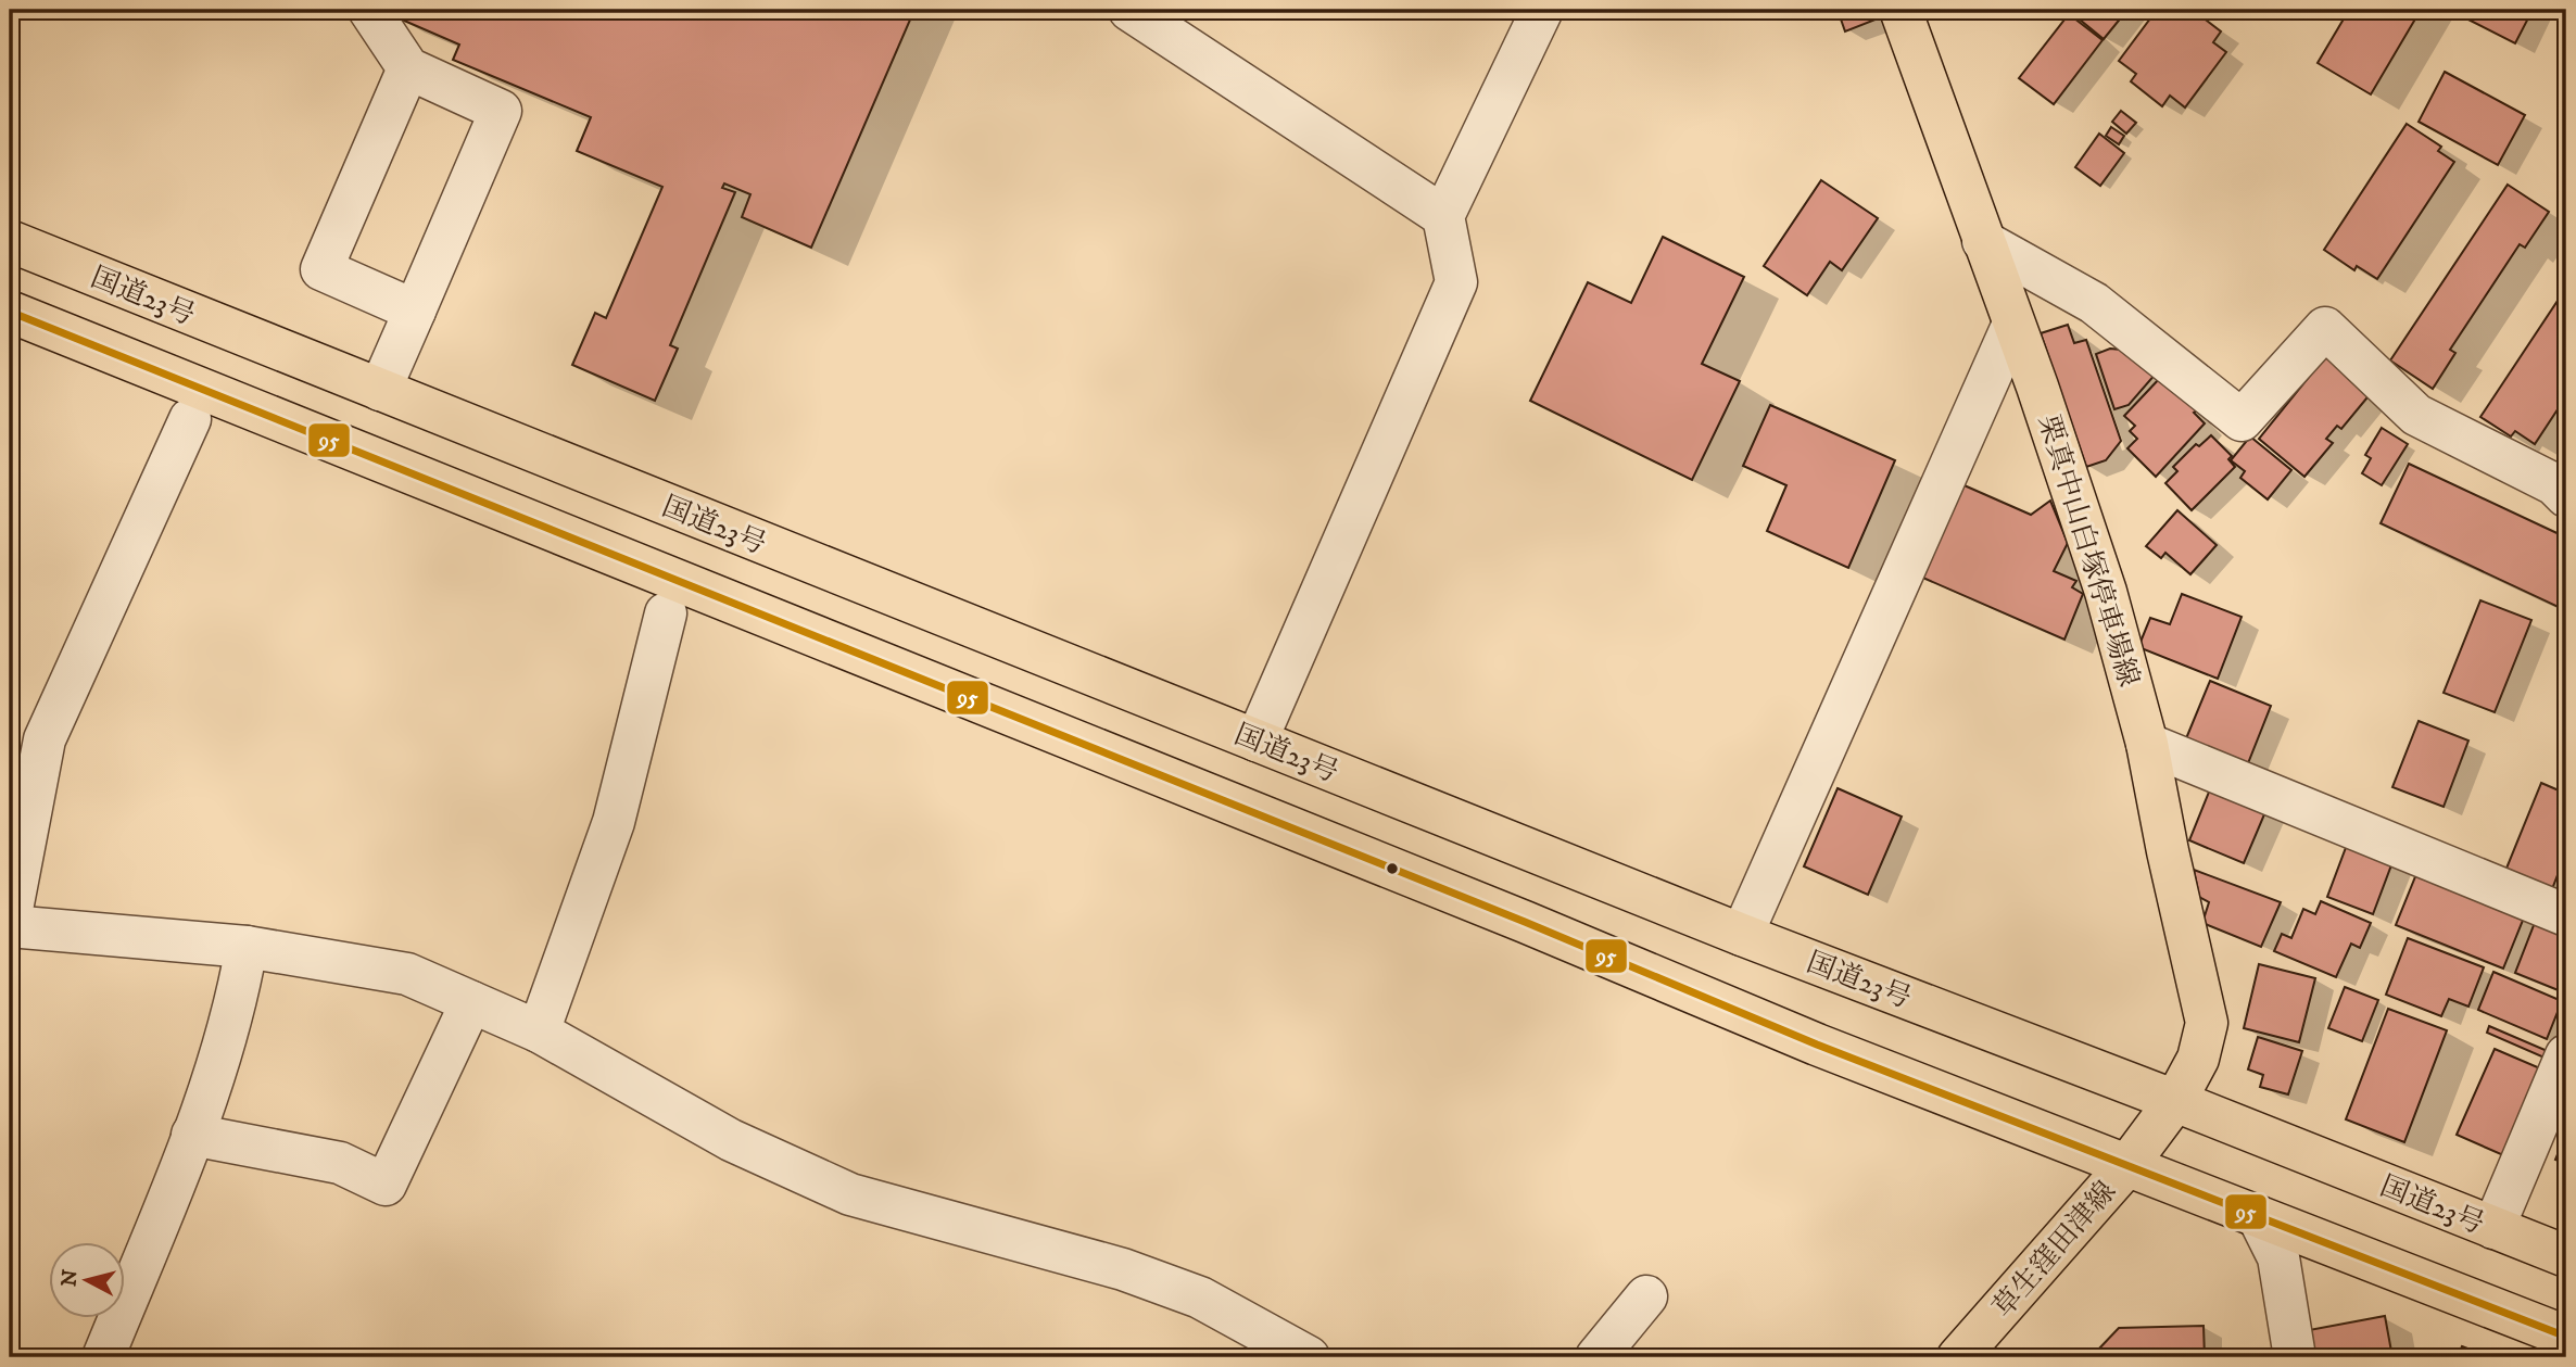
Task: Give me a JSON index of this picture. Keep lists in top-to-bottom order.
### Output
{
  "streets": {
    "main road": ["国道23号", "栗真中山白塚停車場線", "草生窪田津線"]
  },
  "crossings": [
    ["国道23号", "栗真中山白塚停車場線"],
    ["国道23号", "草生窪田津線"],
    ["栗真中山白塚停車場線", "草生窪田津線"]
  ],
  "lines": ["transit line 95"],
  "north": "left"
}
